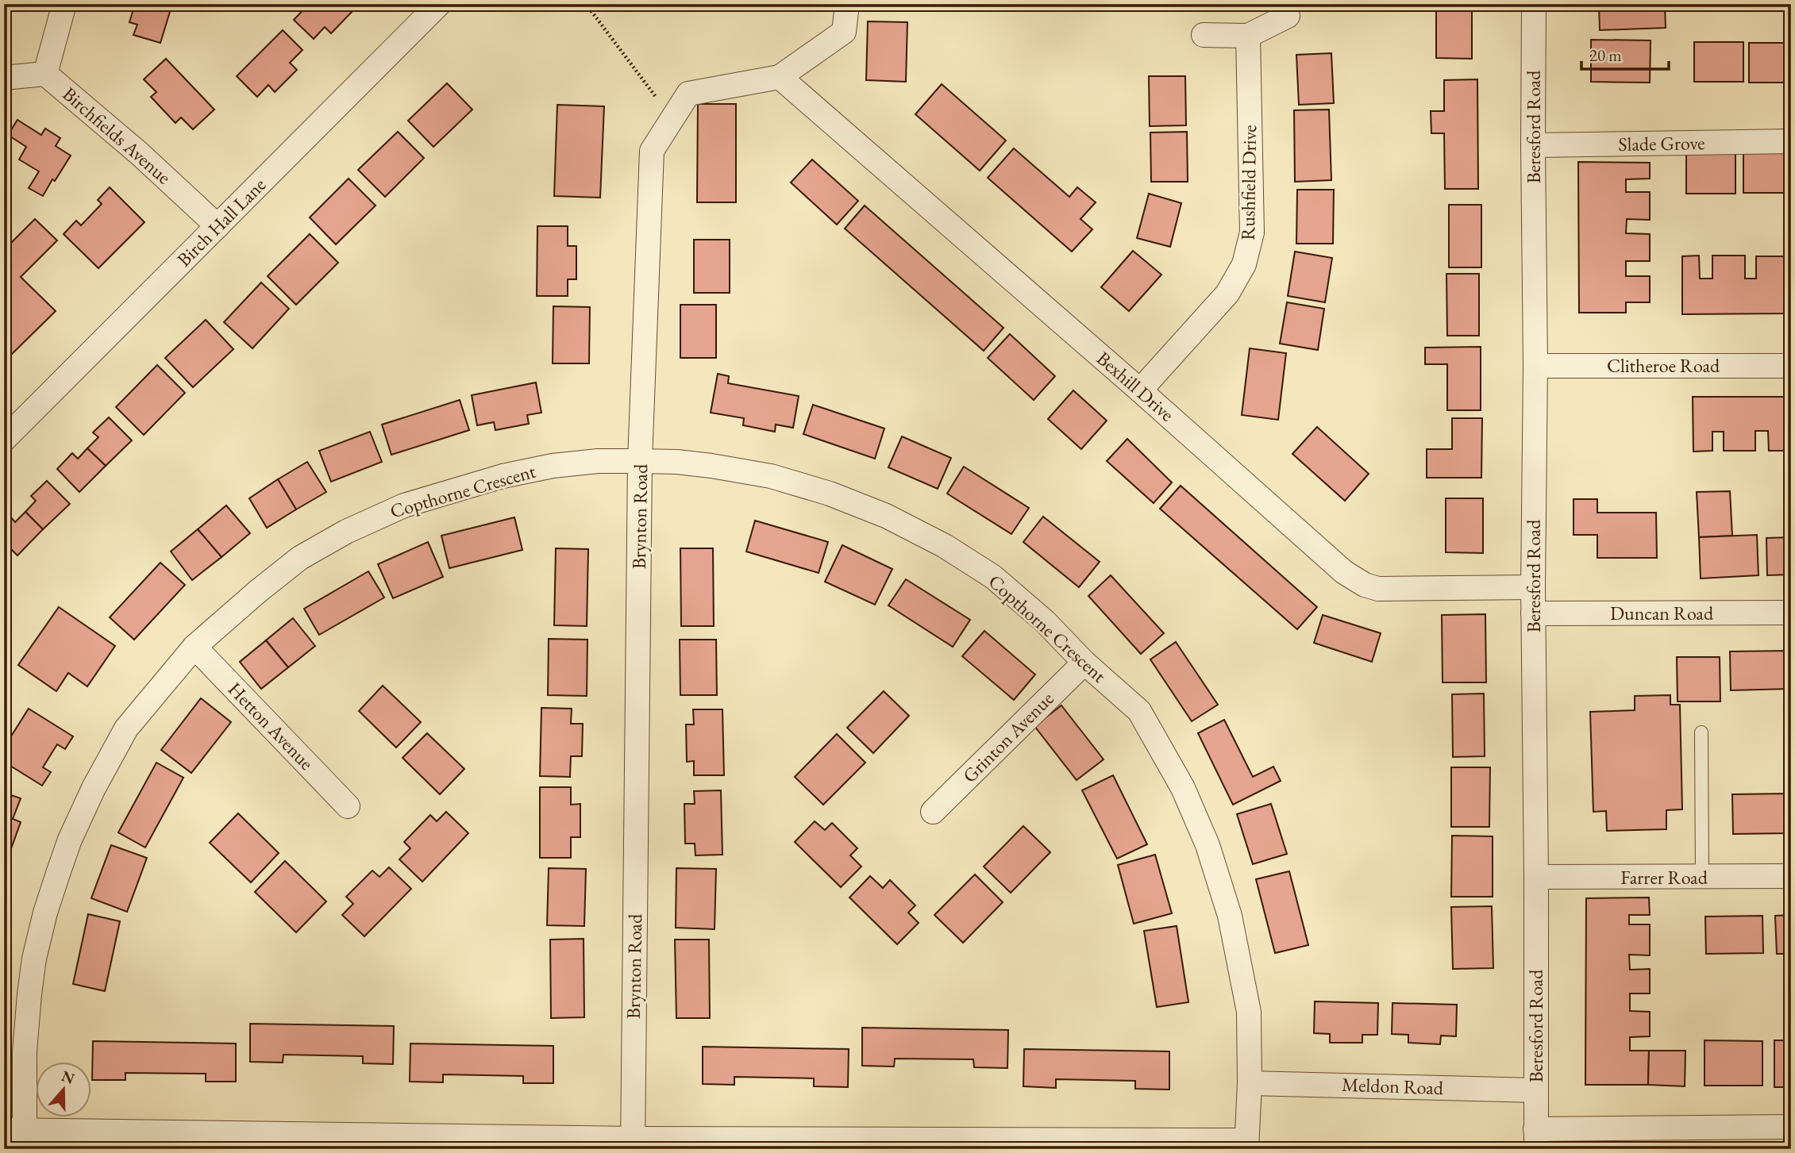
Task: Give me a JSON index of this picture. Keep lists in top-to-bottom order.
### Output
{
  "streets": {
    "street": [
      "Beresford Road",
      "Birchfields Avenue",
      "Slade Grove",
      "Rushfield Drive",
      "Birch Hall Lane",
      "Clitheroe Road",
      "Bexhill Drive",
      "Copthorne Crescent",
      "Brynton Road",
      "Duncan Road",
      "Hetton Avenue",
      "Grinton Avenue",
      "Farrer Road",
      "Meldon Road"
    ]
  },
  "crossings": [
    ["Beresford Road", "Slade Grove"],
    ["Beresford Road", "Clitheroe Road"],
    ["Beresford Road", "Bexhill Drive"],
    ["Beresford Road", "Duncan Road"],
    ["Beresford Road", "Farrer Road"],
    ["Beresford Road", "Meldon Road"],
    ["Birchfields Avenue", "Birch Hall Lane"],
    ["Rushfield Drive", "Bexhill Drive"],
    ["Bexhill Drive", "Brynton Road"],
    ["Copthorne Crescent", "Brynton Road"],
    ["Copthorne Crescent", "Hetton Avenue"],
    ["Copthorne Crescent", "Grinton Avenue"],
    ["Copthorne Crescent", "Meldon Road"]
  ],
  "scale_bar": "20 m",
  "north": "top"
}
